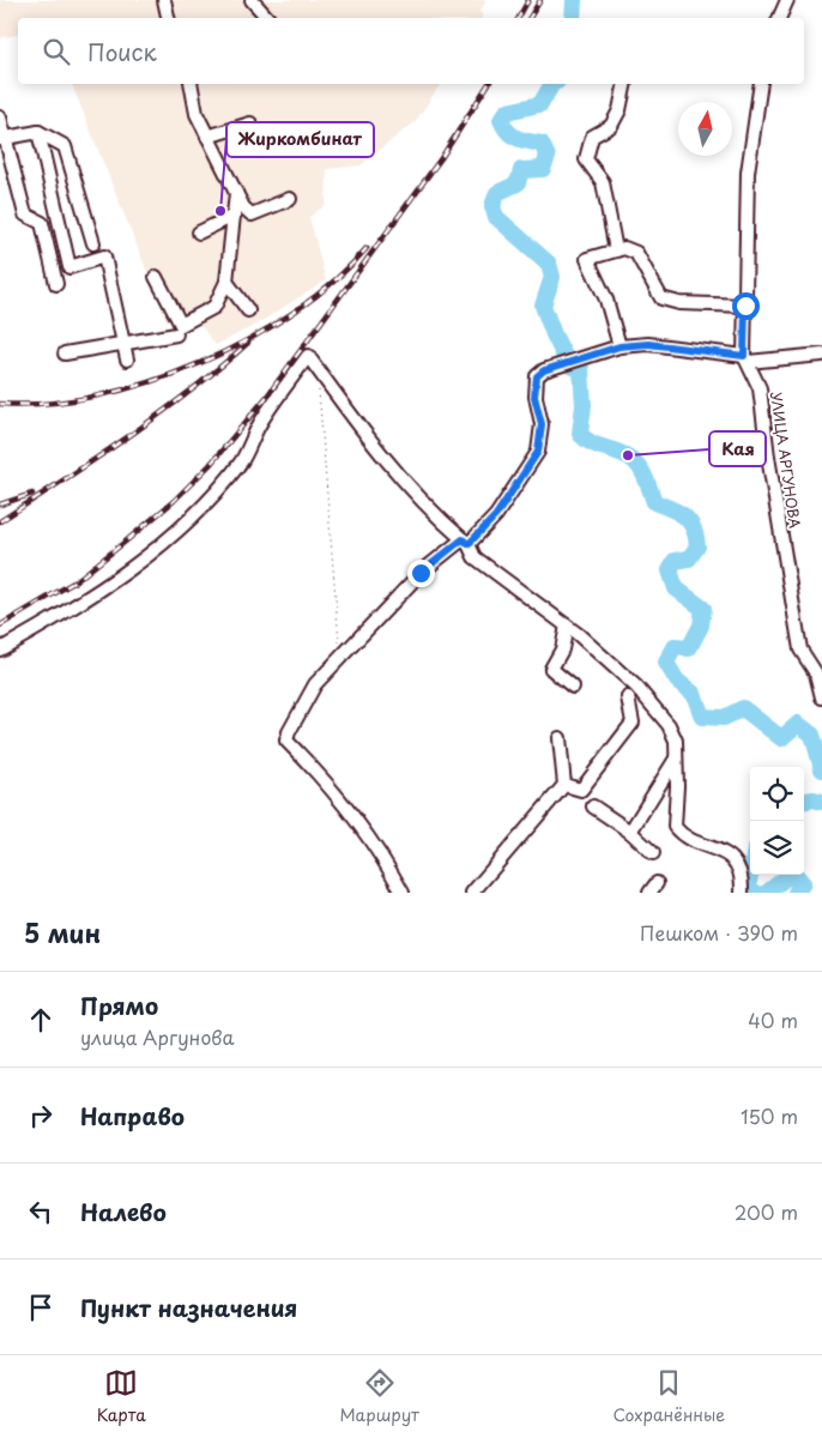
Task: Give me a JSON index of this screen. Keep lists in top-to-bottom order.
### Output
{
  "streets": {
    "street": ["УЛИЦА АРГУНОВА"]
  },
  "places": ["Жиркомбинат", "Кая"],
  "north": "top",
  "page": {
    "search": "Поиск",
    "heading": ["5 мин", "Пешком · 390 m"],
    "list": [
      ["Прямо", "улица Аргунова", "40 m"],
      ["Направо", "150 m"],
      ["Налево", "200 m"],
      "Пункт назначения"
    ],
    "nav": ["Карта", "Маршрут", "Сохранённые"]
  }
}
